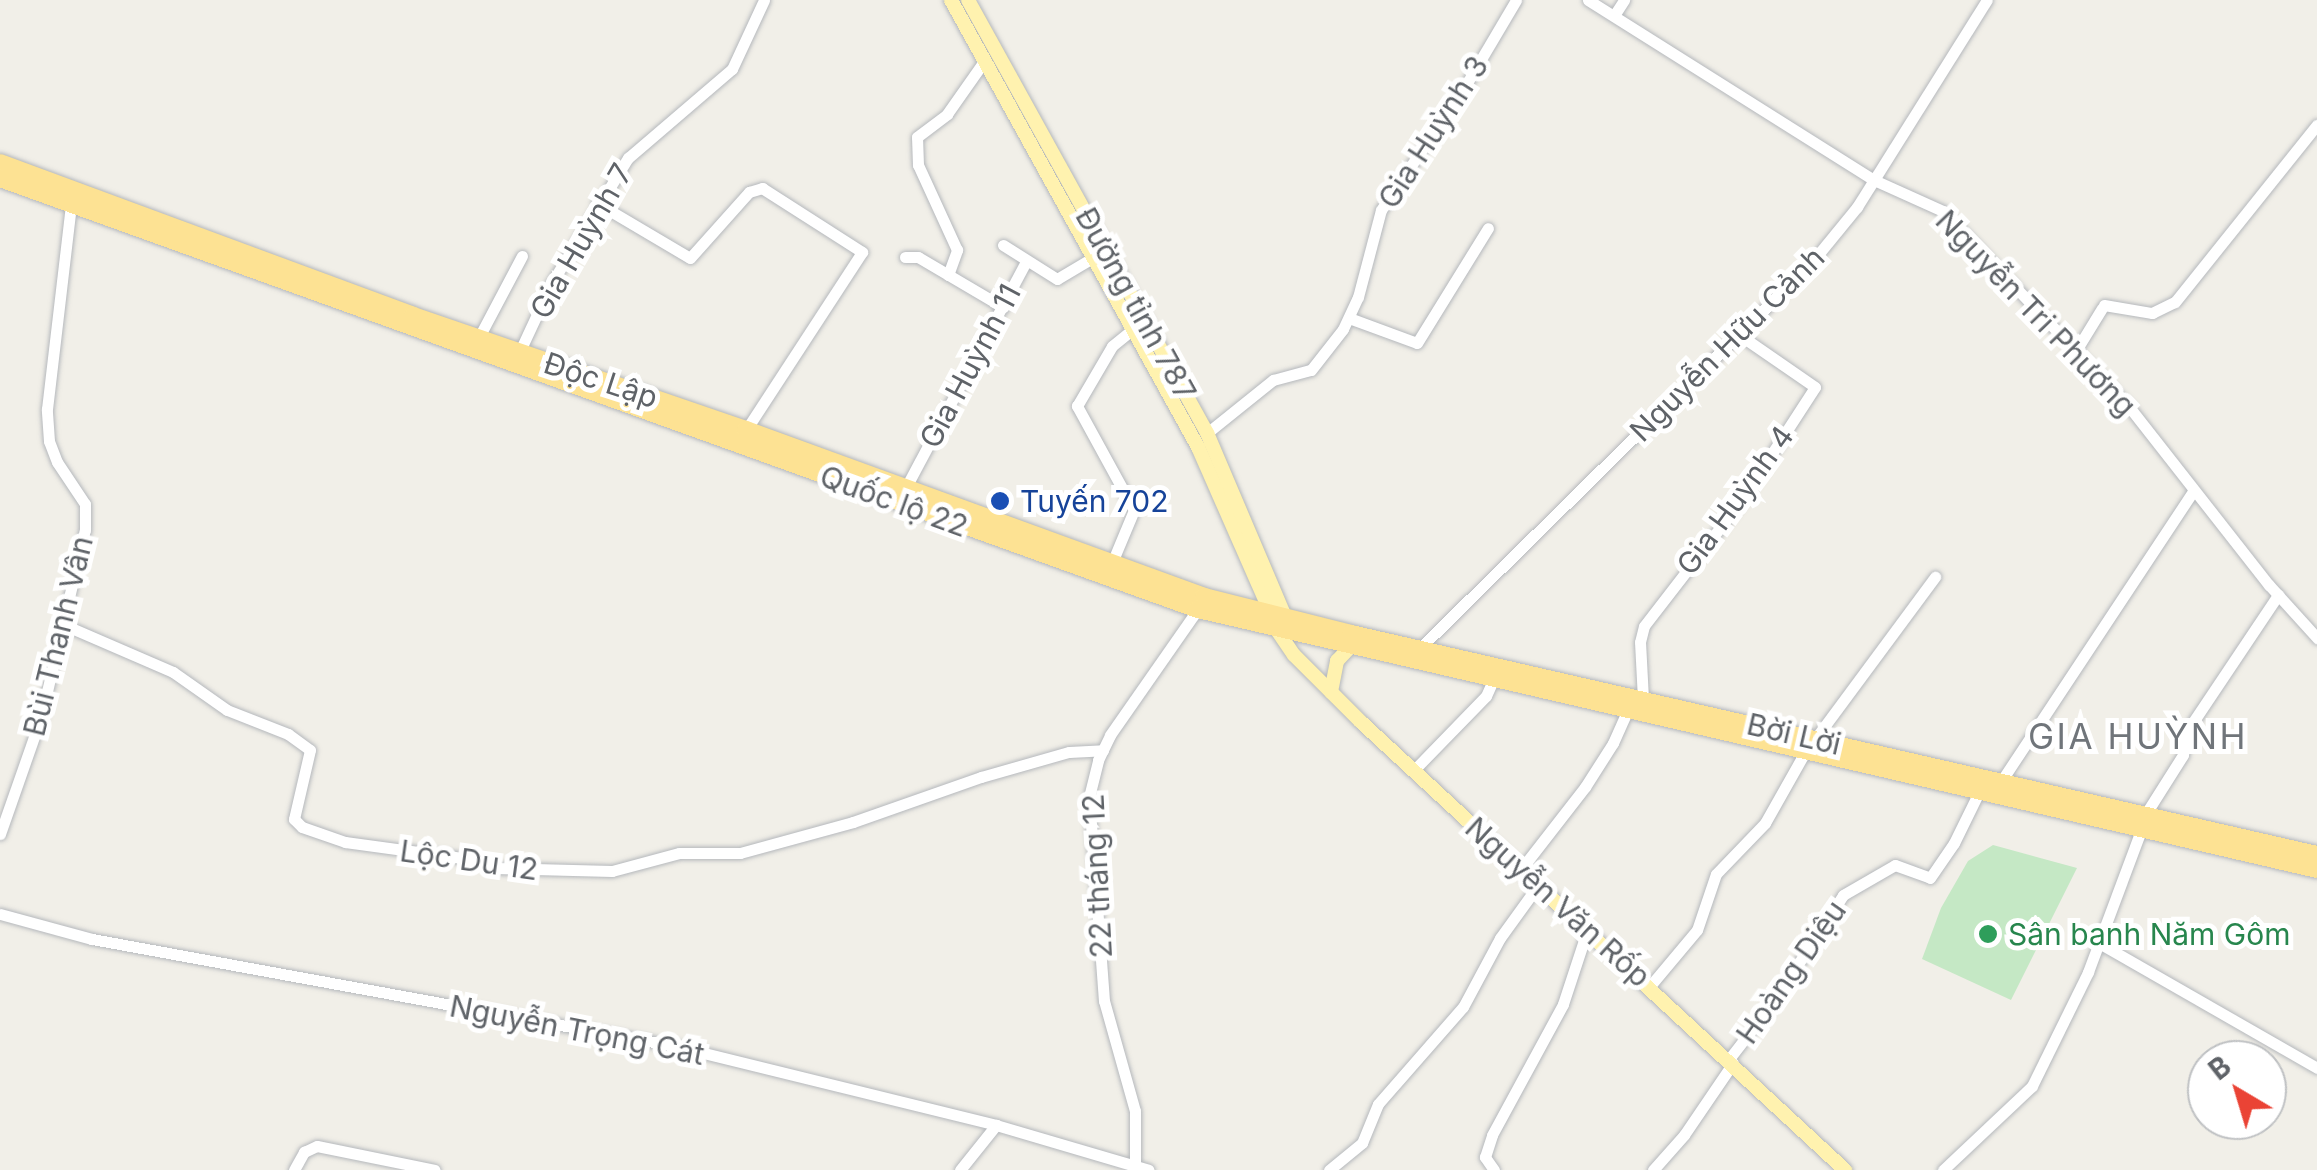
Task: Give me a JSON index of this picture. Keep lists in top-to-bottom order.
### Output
{
  "streets": {
    "highway": ["Độc Lập", "Quốc lộ 22", "Bời Lời"],
    "main road": ["Đường tỉnh 787", "Nguyễn Văn Rốp"],
    "street": [
      "Gia Huỳnh 3",
      "Gia Huỳnh 7",
      "Nguyễn Tri Phương",
      "Nguyễn Hữu Cảnh",
      "Gia Huỳnh 11",
      "Gia Huỳnh 4",
      "Bùi Thanh Vân",
      "Lộc Du 12",
      "22 tháng 12",
      "Hoàng Diệu",
      "Nguyễn Trọng Cát"
    ]
  },
  "crossings": [
    ["Gia Huỳnh 3", "Đường tỉnh 787"],
    ["Gia Huỳnh 7", "Độc Lập"],
    ["Gia Huỳnh 7", "Quốc lộ 22"],
    ["Đường tỉnh 787", "Gia Huỳnh 11"],
    ["Đường tỉnh 787", "Quốc lộ 22"],
    ["Đường tỉnh 787", "Bời Lời"],
    ["Đường tỉnh 787", "Nguyễn Văn Rốp"],
    ["Nguyễn Tri Phương", "Nguyễn Hữu Cảnh"],
    ["Nguyễn Hữu Cảnh", "Gia Huỳnh 4"],
    ["Nguyễn Hữu Cảnh", "Bời Lời"],
    ["Gia Huỳnh 11", "Độc Lập"],
    ["Độc Lập", "Quốc lộ 22"],
    ["Độc Lập", "Bùi Thanh Vân"],
    ["Độc Lập", "22 tháng 12"],
    ["Gia Huỳnh 4", "Bời Lời"],
    ["Quốc lộ 22", "Bời Lời"],
    ["Quốc lộ 22", "22 tháng 12"],
    ["Quốc lộ 22", "Nguyễn Văn Rốp"],
    ["Bùi Thanh Vân", "Lộc Du 12"],
    ["Bời Lời", "Nguyễn Văn Rốp"],
    ["Bời Lời", "Hoàng Diệu"],
    ["Lộc Du 12", "22 tháng 12"],
    ["22 tháng 12", "Nguyễn Trọng Cát"],
    ["Nguyễn Văn Rốp", "Hoàng Diệu"]
  ],
  "districts": ["GIA HUỲNH"],
  "places": ["Tuyến 702", "Sân banh Năm Gôm"],
  "north": "top left"
}
